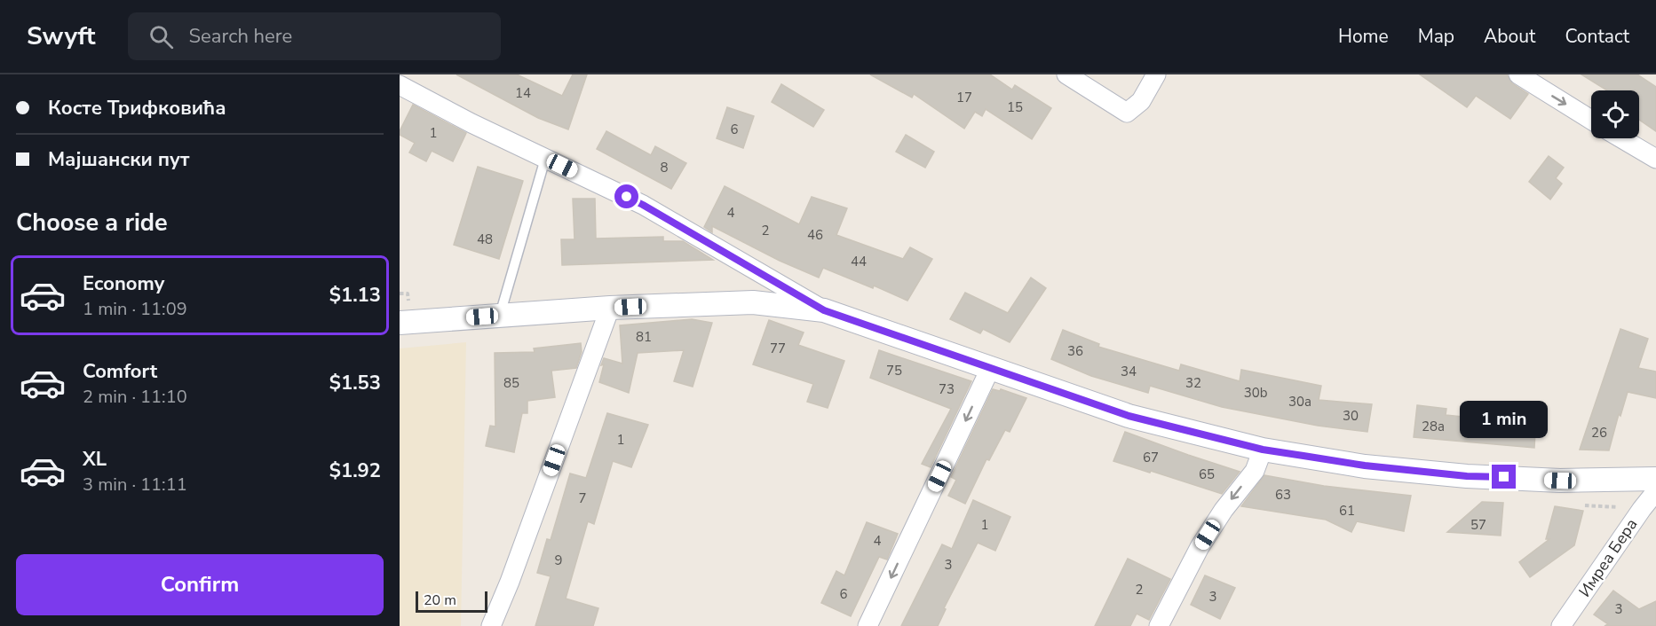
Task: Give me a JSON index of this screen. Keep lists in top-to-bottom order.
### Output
{
  "streets": {
    "street": ["Имреа Бера"]
  },
  "house_numbers": [
    "14",
    "17",
    "15",
    "6",
    "1",
    "8",
    "4",
    "2",
    "46",
    "48",
    "44",
    "81",
    "77",
    "36",
    "75",
    "34",
    "85",
    "32",
    "73",
    "30b",
    "30a",
    "30",
    "28a",
    "26",
    "1",
    "67",
    "65",
    "63",
    "7",
    "61",
    "1",
    "57",
    "4",
    "9",
    "3",
    "2",
    "6",
    "3",
    "3"
  ],
  "scale_bar": "20 m",
  "page": {
    "header": "Swyft",
    "search": "Search here",
    "nav": [
      "Home",
      "Map",
      "About",
      "Contact"
    ],
    "banner": ["Косте Трифковића", "Мајшански пут"],
    "heading": "Choose a ride",
    "list": [
      {
        "name": "Economy",
        "note": "1 min · 11:09",
        "value": "$1.13"
      },
      {
        "name": "Comfort",
        "note": "2 min · 11:10",
        "value": "$1.53"
      },
      {
        "name": "XL",
        "note": "3 min · 11:11",
        "value": "$1.92"
      }
    ],
    "bubble": "1 min",
    "buttons": "Confirm",
    "scale": "20 m"
  }
}
